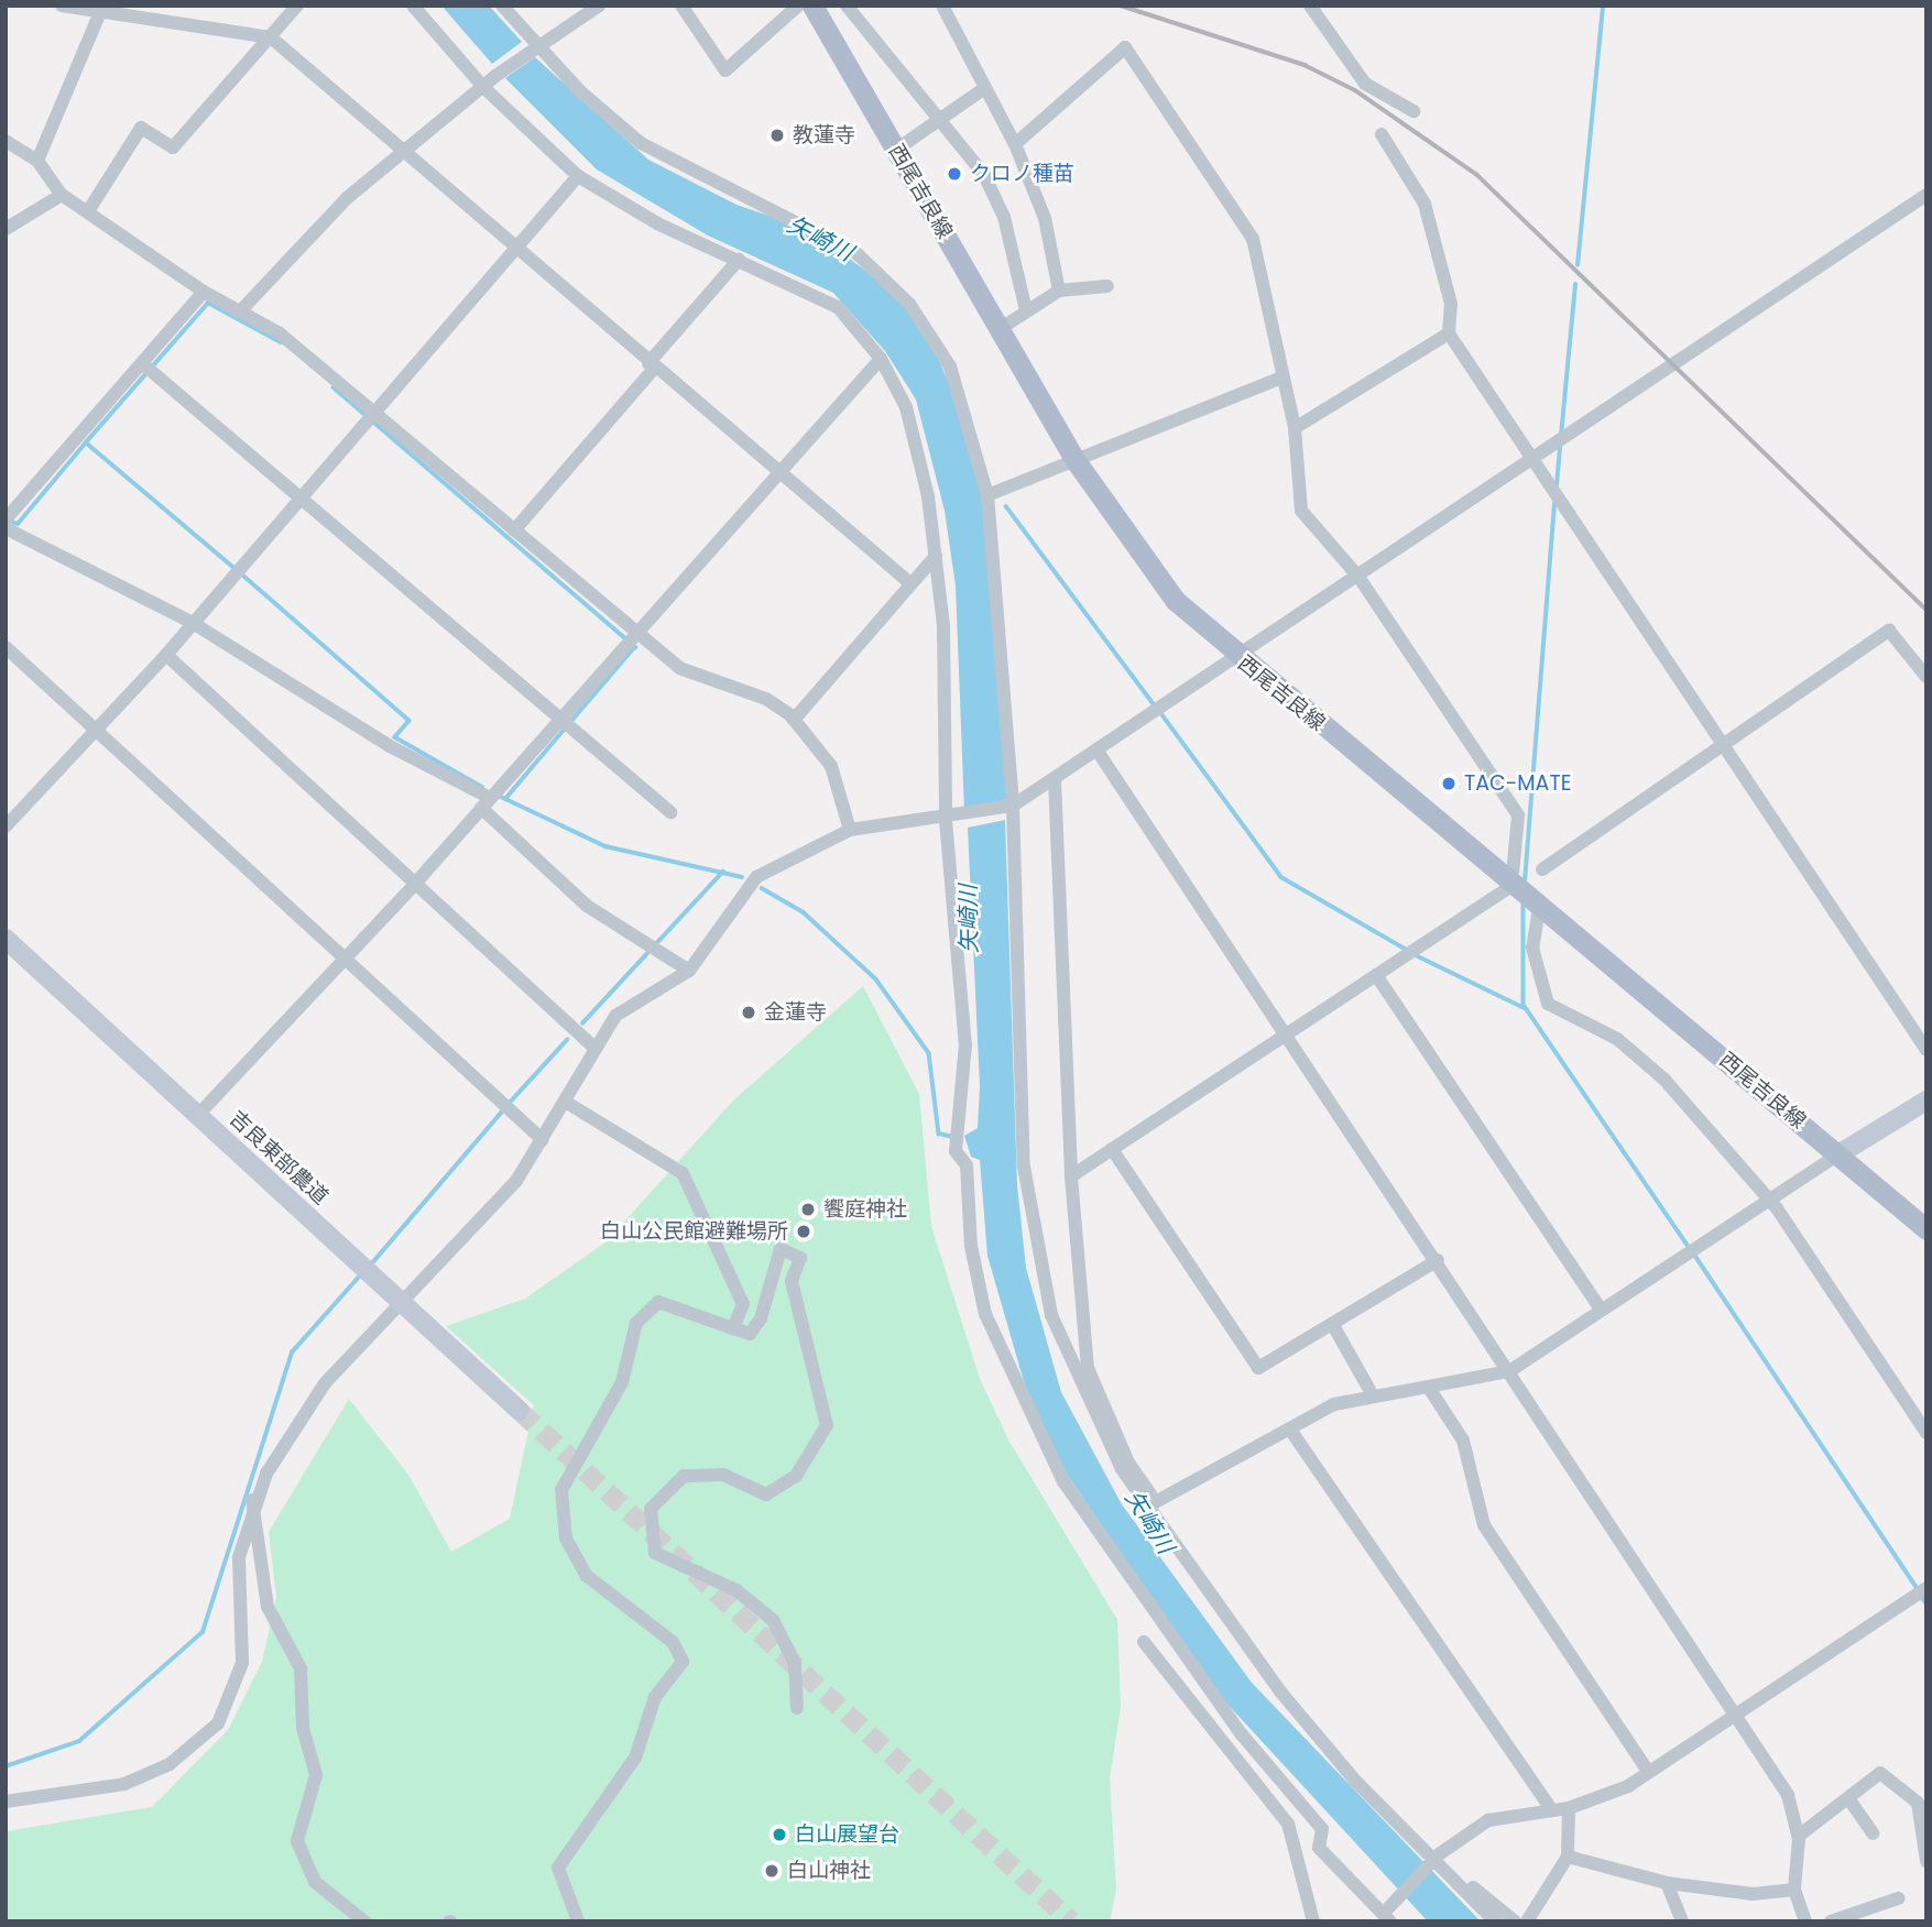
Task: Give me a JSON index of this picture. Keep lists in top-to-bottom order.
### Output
{
  "streets": {
    "main road": ["西尾吉良線"],
    "street": ["吉良東部農道"]
  },
  "water": ["矢崎川"],
  "places": [
    "教蓮寺",
    "クロノ種苗",
    "TAC-MATE",
    "金蓮寺",
    "饗庭神社",
    "白山公民館避難場所",
    "白山展望台",
    "白山神社"
  ]
}
